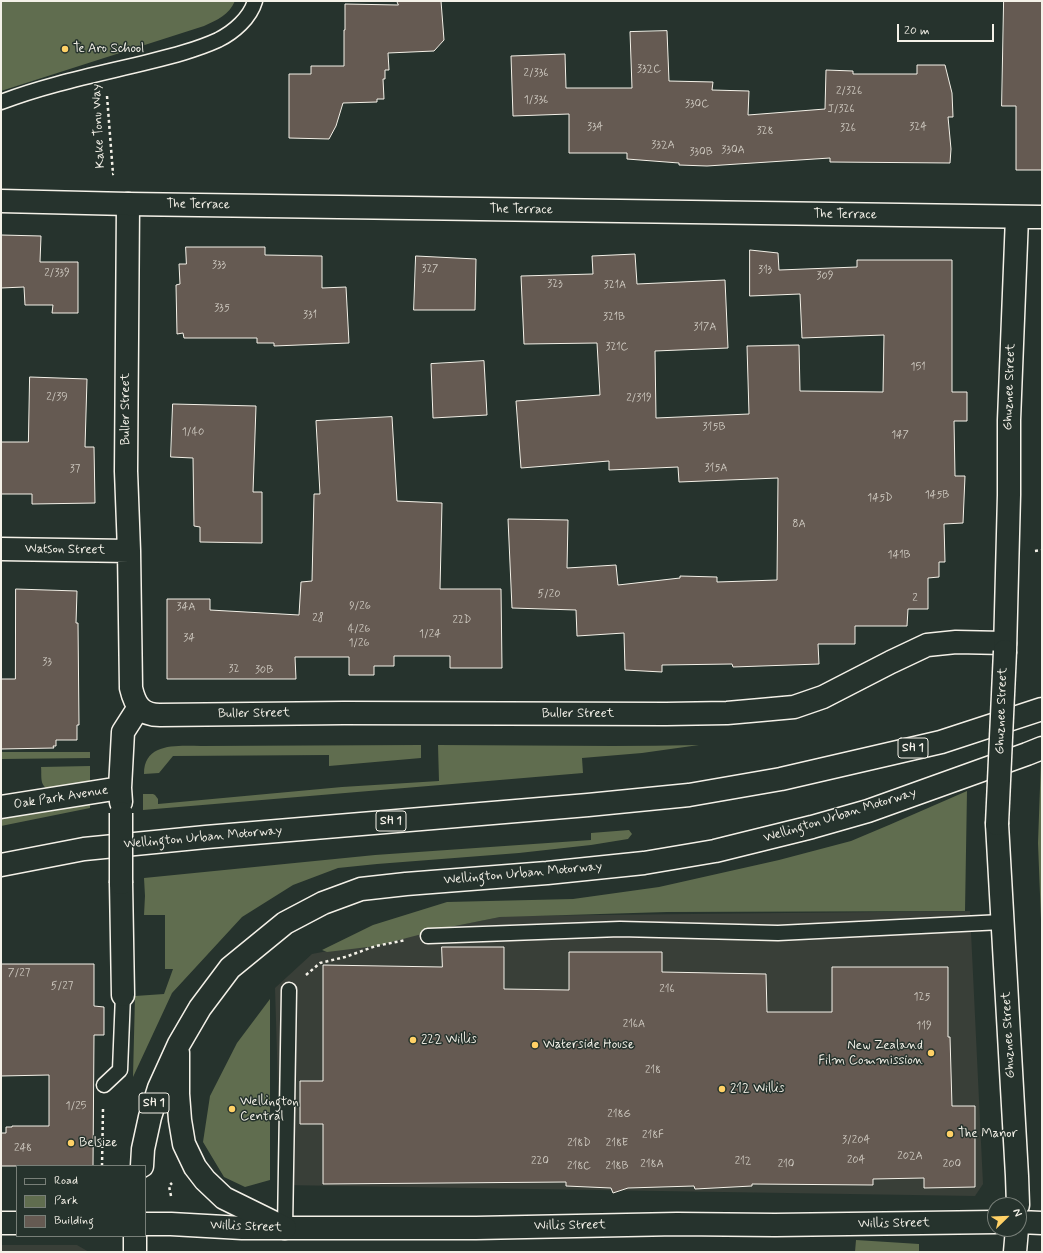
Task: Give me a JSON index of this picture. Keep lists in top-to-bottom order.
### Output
{
  "streets": {
    "main road": [
      "The Terrace",
      "Ghuznee Street",
      "Buller Street",
      "Watson Street",
      "SH 1",
      "Oak Park Avenue",
      "Wellington Urban Motorway",
      "Willis Street"
    ],
    "path": ["Kake Tonu Way"]
  },
  "crossings": [
    ["The Terrace", "Ghuznee Street"],
    ["The Terrace", "Buller Street"],
    ["Ghuznee Street", "Buller Street"],
    ["Buller Street", "Watson Street"]
  ],
  "places": [
    "Te Aro School",
    "222 Willis",
    "Waterside House",
    "New Zealand Film Commission",
    "212 Willis",
    "Wellington Central",
    "The Manor",
    "Belsize"
  ],
  "house_numbers": [
    "332C",
    "2/336",
    "2/326",
    "1/336",
    "330C",
    "J/326",
    "334",
    "324",
    "326",
    "328",
    "332A",
    "330A",
    "330B",
    "333",
    "327",
    "313",
    "2/339",
    "309",
    "323",
    "321A",
    "335",
    "331",
    "321B",
    "317A",
    "321C",
    "151",
    "2/39",
    "2/319",
    "315B",
    "1/40",
    "147",
    "315A",
    "37",
    "145B",
    "145D",
    "8A",
    "141B",
    "5/20",
    "2",
    "9/26",
    "34A",
    "28",
    "22D",
    "4/26",
    "1/24",
    "34",
    "1/26",
    "33",
    "32",
    "30B",
    "7/27",
    "5/27",
    "216",
    "125",
    "216A",
    "119",
    "218",
    "1/25",
    "218G",
    "218F",
    "3/204",
    "218D",
    "218E",
    "248",
    "202A",
    "204",
    "220",
    "212",
    "218A",
    "210",
    "200",
    "218C",
    "218B"
  ],
  "legend": ["Road", "Park", "Building"],
  "scale_bar": "20 m",
  "north": "top right"
}
